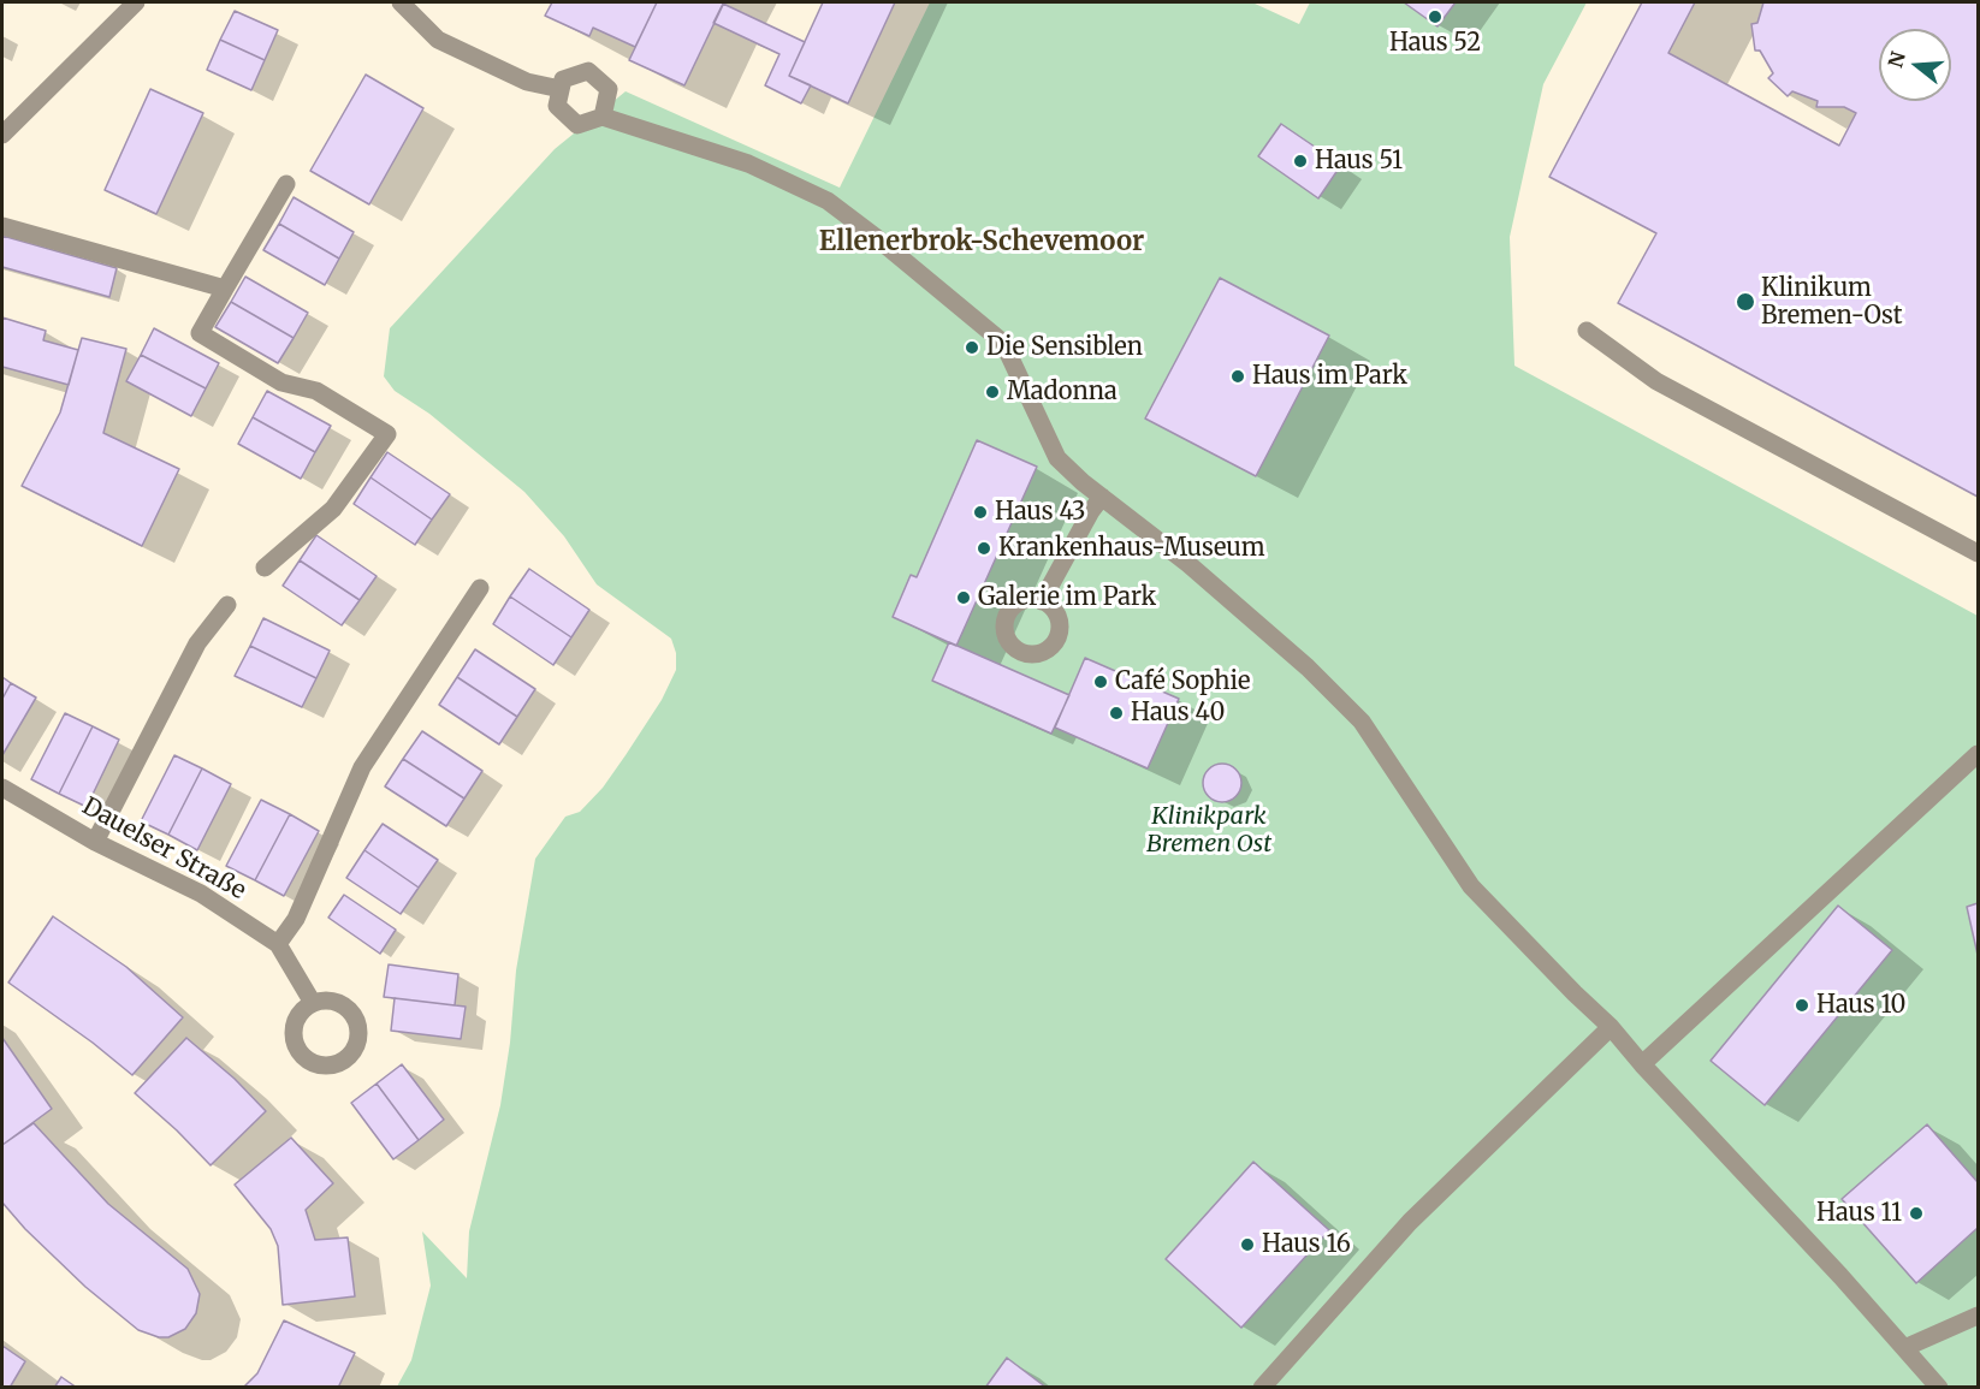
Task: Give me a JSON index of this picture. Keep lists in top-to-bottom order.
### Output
{
  "streets": {
    "street": ["Dauelser Straße"]
  },
  "districts": ["Ellenerbrok-Schevemoor"],
  "parks": ["Klinikpark Bremen Ost"],
  "places": [
    "Haus 52",
    "Haus 51",
    "Klinikum Bremen-Ost",
    "Die Sensiblen",
    "Haus im Park",
    "Madonna",
    "Haus 43",
    "Krankenhaus-Museum",
    "Galerie im Park",
    "Café Sophie",
    "Haus 40",
    "Haus 10",
    "Haus 11",
    "Haus 16"
  ],
  "north": "left"
}
